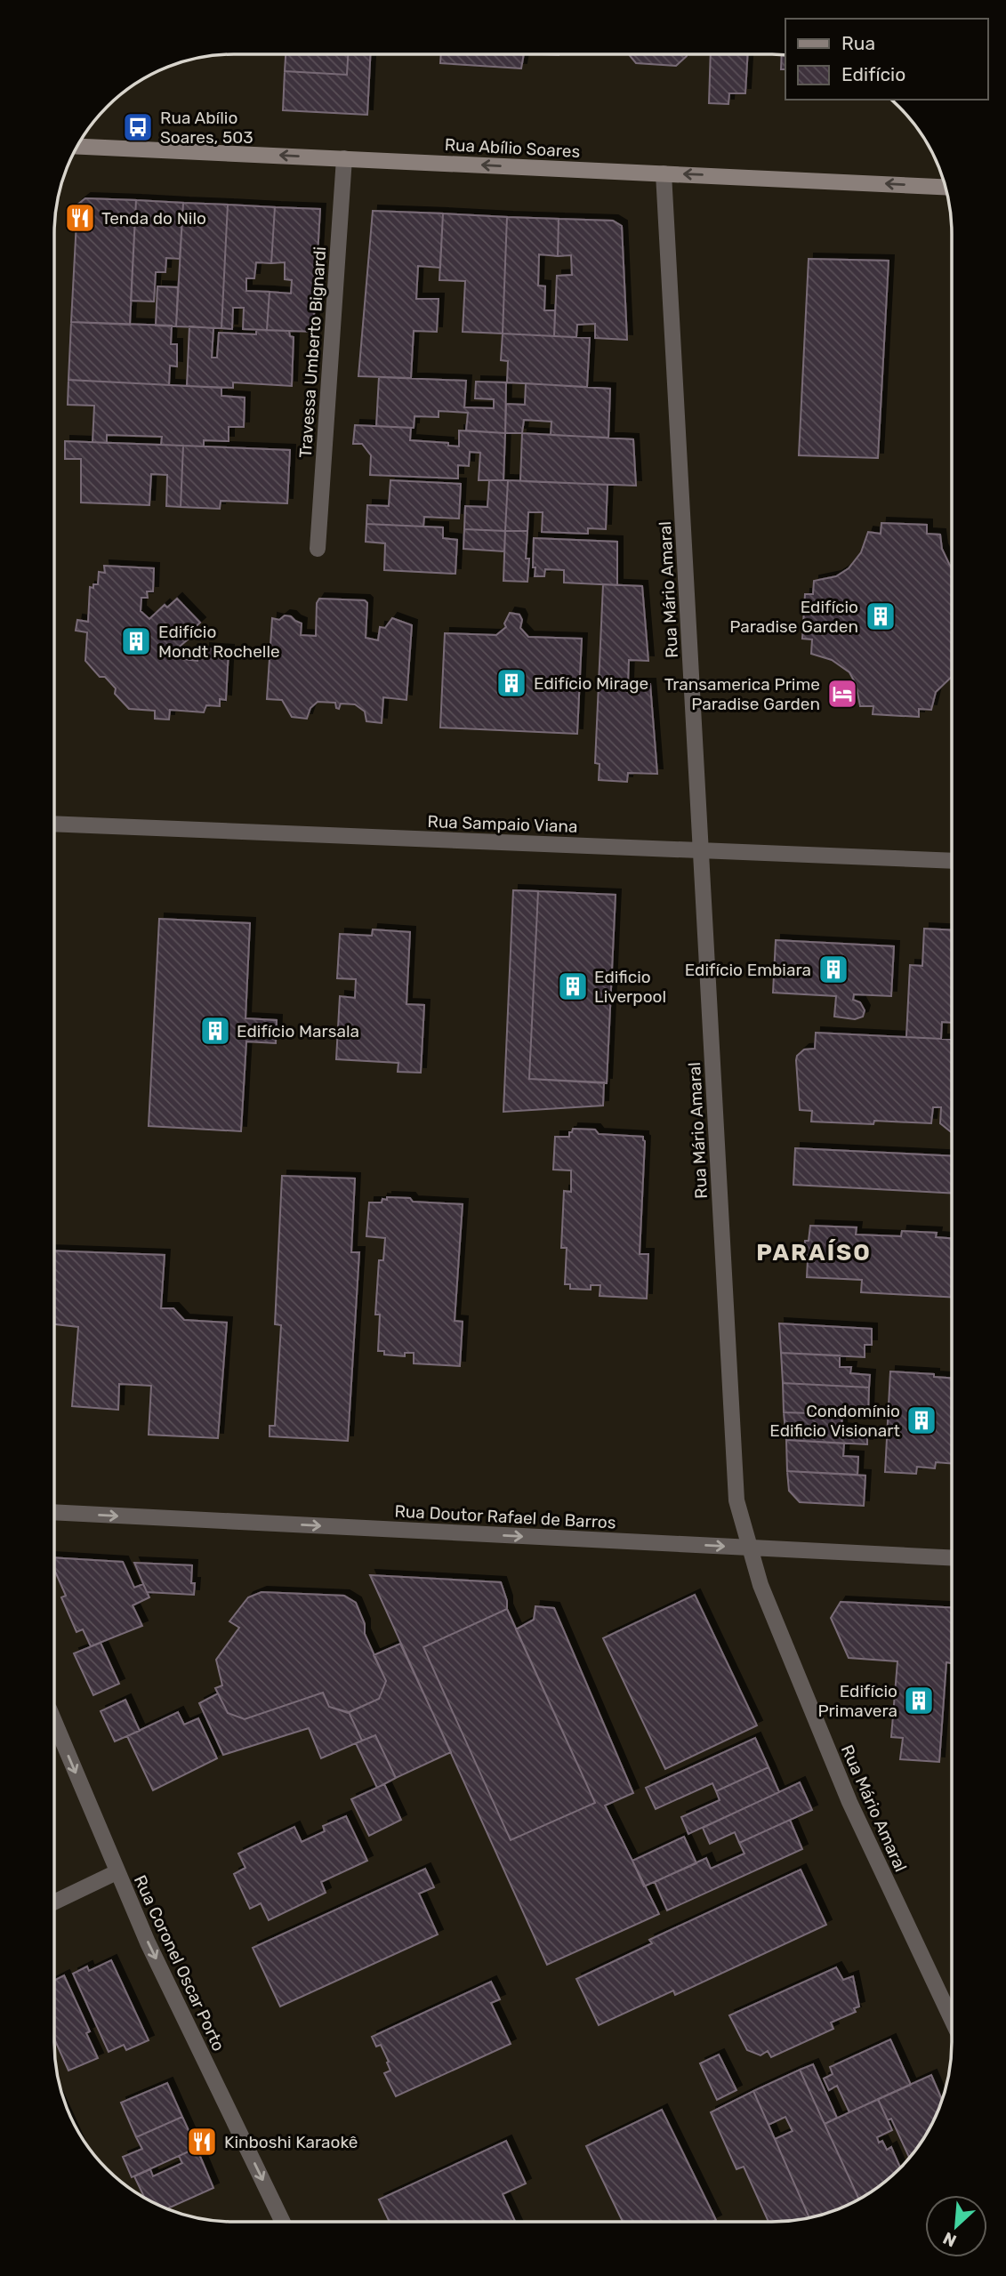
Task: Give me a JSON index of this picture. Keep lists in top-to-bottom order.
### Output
{
  "streets": {
    "street": [
      "Rua Abílio Soares",
      "Travessa Umberto Bignardi",
      "Rua Mário Amaral",
      "Rua Sampaio Viana",
      "Rua Doutor Rafael de Barros",
      "Rua Coronel Oscar Porto"
    ]
  },
  "crossings": [
    ["Rua Abílio Soares", "Travessa Umberto Bignardi"],
    ["Rua Abílio Soares", "Rua Mário Amaral"],
    ["Rua Mário Amaral", "Rua Sampaio Viana"],
    ["Rua Mário Amaral", "Rua Doutor Rafael de Barros"]
  ],
  "one_way": ["Rua Abílio Soares", "Rua Doutor Rafael de Barros", "Rua Coronel Oscar Porto"],
  "districts": ["PARAÍSO"],
  "places": {
    "bus stop": ["Rua Abílio Soares, 503"],
    "restaurant": ["Tenda do Nilo", "Kinboshi Karaokê"],
    "building": [
      "Edifício Paradise Garden",
      "Edifício Mondt Rochelle",
      "Edifício Mirage",
      "Edifício Embiara",
      "Edificio Liverpool",
      "Edifício Marsala",
      "Condomínio Edificio Visionart",
      "Edifício Primavera"
    ],
    "hotel": ["Transamerica Prime Paradise Garden"]
  },
  "legend": ["Rua", "Edifício"],
  "north": "bottom left"
}
